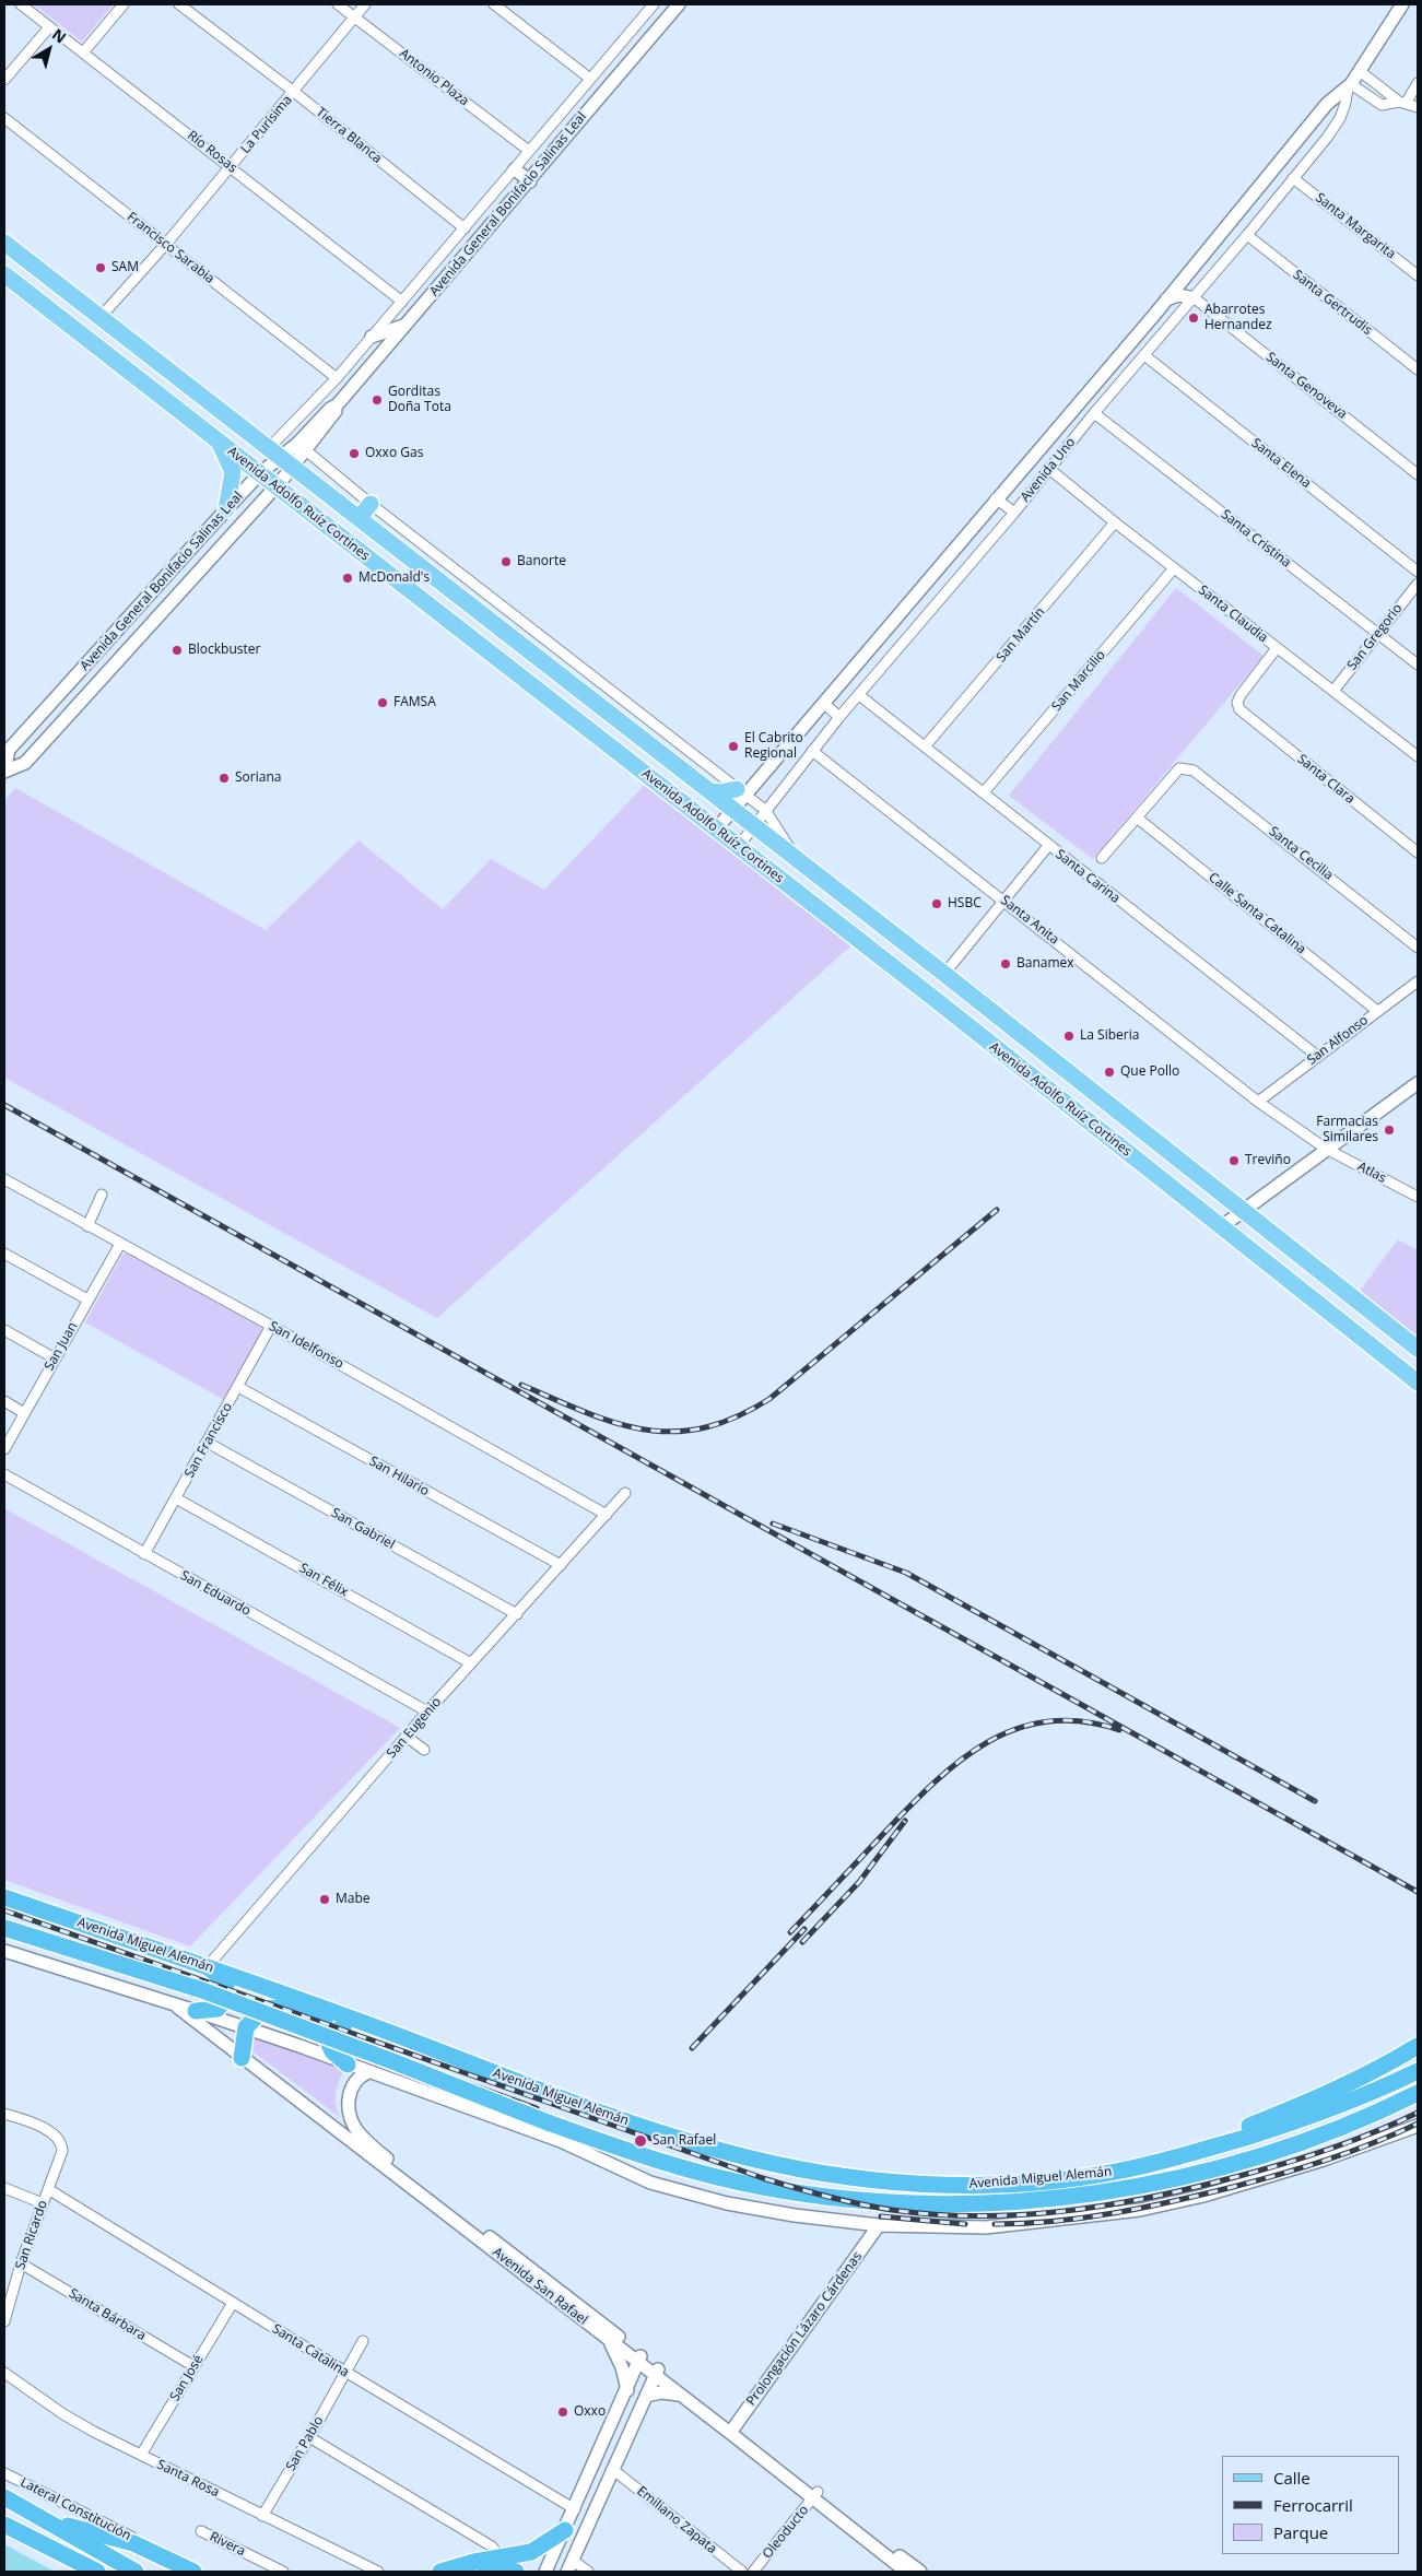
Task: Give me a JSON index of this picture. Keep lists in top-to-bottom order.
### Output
{
  "streets": {
    "highway": ["Avenida Miguel Alemán"],
    "main road": ["Avenida Adolfo Ruíz Cortines"],
    "street": [
      "Antonio Plaza",
      "La Purísima",
      "Tierra Blanca",
      "Río Rosas",
      "Avenida General Bonifacio Salinas Leal",
      "Santa Margarita",
      "Francisco Sarabia",
      "Santa Gertrudis",
      "Santa Genoveva",
      "Santa Elena",
      "Avenida Uno",
      "Santa Cristina",
      "Santa Claudia",
      "San Martín",
      "San Gregorio",
      "San Marcilio",
      "Santa Clara",
      "Santa Cecilia",
      "Santa Carina",
      "Calle Santa Catalina",
      "Santa Anita",
      "San Alfonso",
      "Atlas",
      "San Idelfonso",
      "San Juan",
      "San Francisco",
      "San Hilario",
      "San Gabriel",
      "San Félix",
      "San Eduardo",
      "San Eugenio",
      "San Ricardo",
      "Avenida San Rafael",
      "Santa Bárbara",
      "Prolongación Lázaro Cárdenas",
      "Santa Catalina",
      "San José",
      "San Pablo",
      "Santa Rosa",
      "Lateral Constitución",
      "Emiliano Zapata",
      "Oleoducto",
      "Rivera"
    ]
  },
  "crossings": [
    ["Antonio Plaza", "La Purísima"],
    ["La Purísima", "Tierra Blanca"],
    ["La Purísima", "Río Rosas"],
    ["La Purísima", "Francisco Sarabia"],
    ["La Purísima", "Avenida Adolfo Ruíz Cortines"],
    ["Avenida General Bonifacio Salinas Leal", "Avenida Adolfo Ruíz Cortines"],
    ["Santa Margarita", "Avenida Uno"],
    ["Santa Gertrudis", "Avenida Uno"],
    ["Santa Genoveva", "Avenida Uno"],
    ["Santa Elena", "Avenida Uno"],
    ["Avenida Uno", "Avenida Adolfo Ruíz Cortines"],
    ["Avenida Uno", "Santa Cristina"],
    ["Avenida Uno", "Santa Claudia"],
    ["Avenida Uno", "Santa Carina"],
    ["Avenida Uno", "Santa Anita"],
    ["Santa Cristina", "San Gregorio"],
    ["Santa Claudia", "San Martín"],
    ["Santa Claudia", "San Gregorio"],
    ["Santa Claudia", "San Marcilio"],
    ["Santa Claudia", "Santa Clara"],
    ["San Martín", "Santa Carina"],
    ["San Marcilio", "Santa Carina"],
    ["Santa Cecilia", "Calle Santa Catalina"],
    ["Santa Carina", "San Alfonso"],
    ["Calle Santa Catalina", "San Alfonso"],
    ["Santa Anita", "San Alfonso"],
    ["Santa Anita", "Atlas"],
    ["San Idelfonso", "San Juan"],
    ["San Idelfonso", "San Francisco"],
    ["San Idelfonso", "San Eugenio"],
    ["San Francisco", "San Hilario"],
    ["San Francisco", "San Gabriel"],
    ["San Francisco", "San Félix"],
    ["San Francisco", "San Eduardo"],
    ["San Hilario", "San Eugenio"],
    ["San Gabriel", "San Eugenio"],
    ["San Félix", "San Eugenio"],
    ["San Eduardo", "San Eugenio"],
    ["San Eugenio", "Avenida Miguel Alemán"],
    ["San Ricardo", "Santa Bárbara"],
    ["San Ricardo", "Santa Catalina"],
    ["Avenida San Rafael", "Prolongación Lázaro Cárdenas"],
    ["Avenida San Rafael", "Oleoducto"],
    ["Santa Bárbara", "San José"],
    ["Santa Catalina", "San José"],
    ["Santa Catalina", "San Pablo"],
    ["San José", "Santa Rosa"],
    ["San Pablo", "Santa Rosa"]
  ],
  "places": [
    "SAM",
    "Abarrotes Hernandez",
    "Gorditas Doña Tota",
    "Oxxo Gas",
    "Banorte",
    "McDonald's",
    "Blockbuster",
    "FAMSA",
    "El Cabrito Regional",
    "Soriana",
    "HSBC",
    "Banamex",
    "La Siberia",
    "Que Pollo",
    "Farmacias Similares",
    "Treviño",
    "Mabe",
    "San Rafael",
    "Oxxo"
  ],
  "legend": ["Calle", "Ferrocarril", "Parque"],
  "north": "top right"
}
